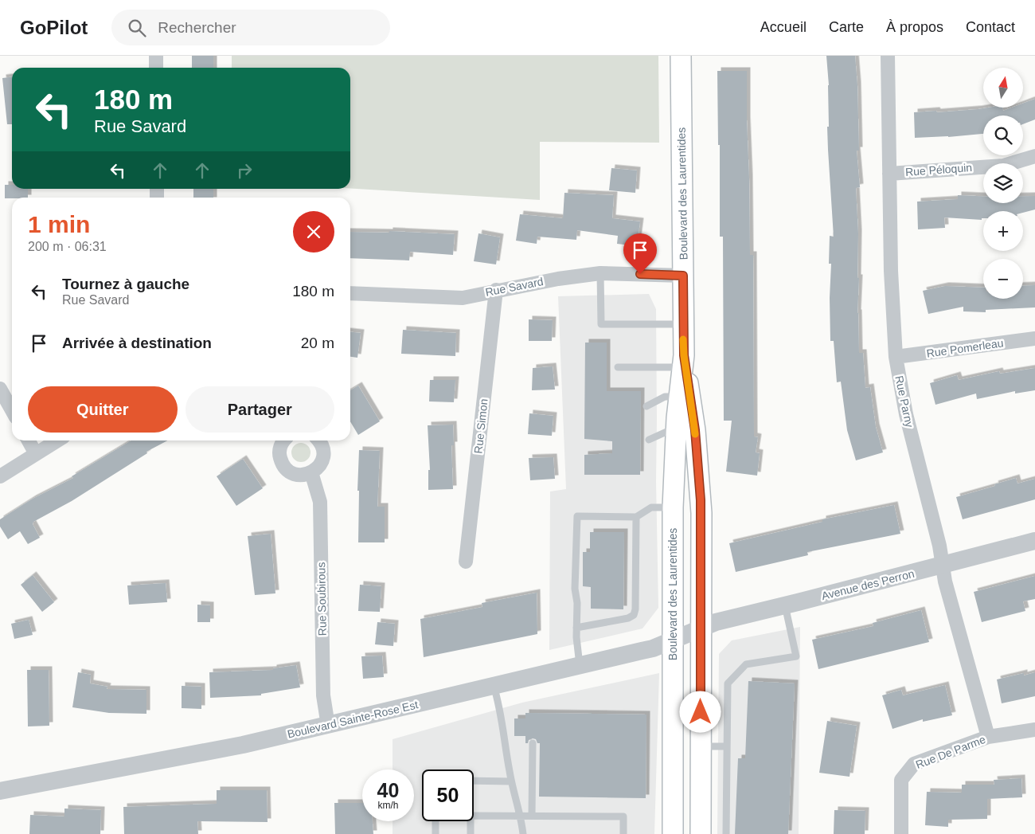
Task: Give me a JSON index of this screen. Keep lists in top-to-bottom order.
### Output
{
  "streets": {
    "main road": ["Boulevard des Laurentides"],
    "street": [
      "Rue Péloquin",
      "Rue Savard",
      "Rue Pomerleau",
      "Rue Parny",
      "Rue Simon",
      "Avenue des Perron",
      "Rue Soubirous",
      "Boulevard Sainte-Rose Est",
      "Rue De Parme"
    ]
  },
  "crossings": [
    ["Rue Péloquin", "Rue Parny"],
    ["Boulevard des Laurentides", "Rue Savard"],
    ["Boulevard des Laurentides", "Avenue des Perron"],
    ["Boulevard des Laurentides", "Boulevard Sainte-Rose Est"],
    ["Rue Savard", "Rue Simon"],
    ["Rue Pomerleau", "Rue Parny"],
    ["Rue Parny", "Avenue des Perron"],
    ["Rue Parny", "Rue De Parme"],
    ["Avenue des Perron", "Boulevard Sainte-Rose Est"],
    ["Rue Soubirous", "Boulevard Sainte-Rose Est"]
  ],
  "north": "top",
  "page": {
    "header": "GoPilot",
    "search": "Rechercher",
    "nav": [
      "Accueil",
      "Carte",
      "À propos",
      "Contact"
    ],
    "map_buttons": ["+", "−"],
    "turn": ["180 m", "Rue Savard"],
    "heading": ["1 min", "200 m · 06:31"],
    "list": [
      {
        "name": "Tournez à gauche",
        "note": "Rue Savard",
        "value": "180 m"
      },
      {
        "name": "Arrivée à destination",
        "value": "20 m"
      }
    ],
    "buttons": ["Quitter", "Partager"],
    "speed": "40 km/h",
    "limit": "50"
  }
}
